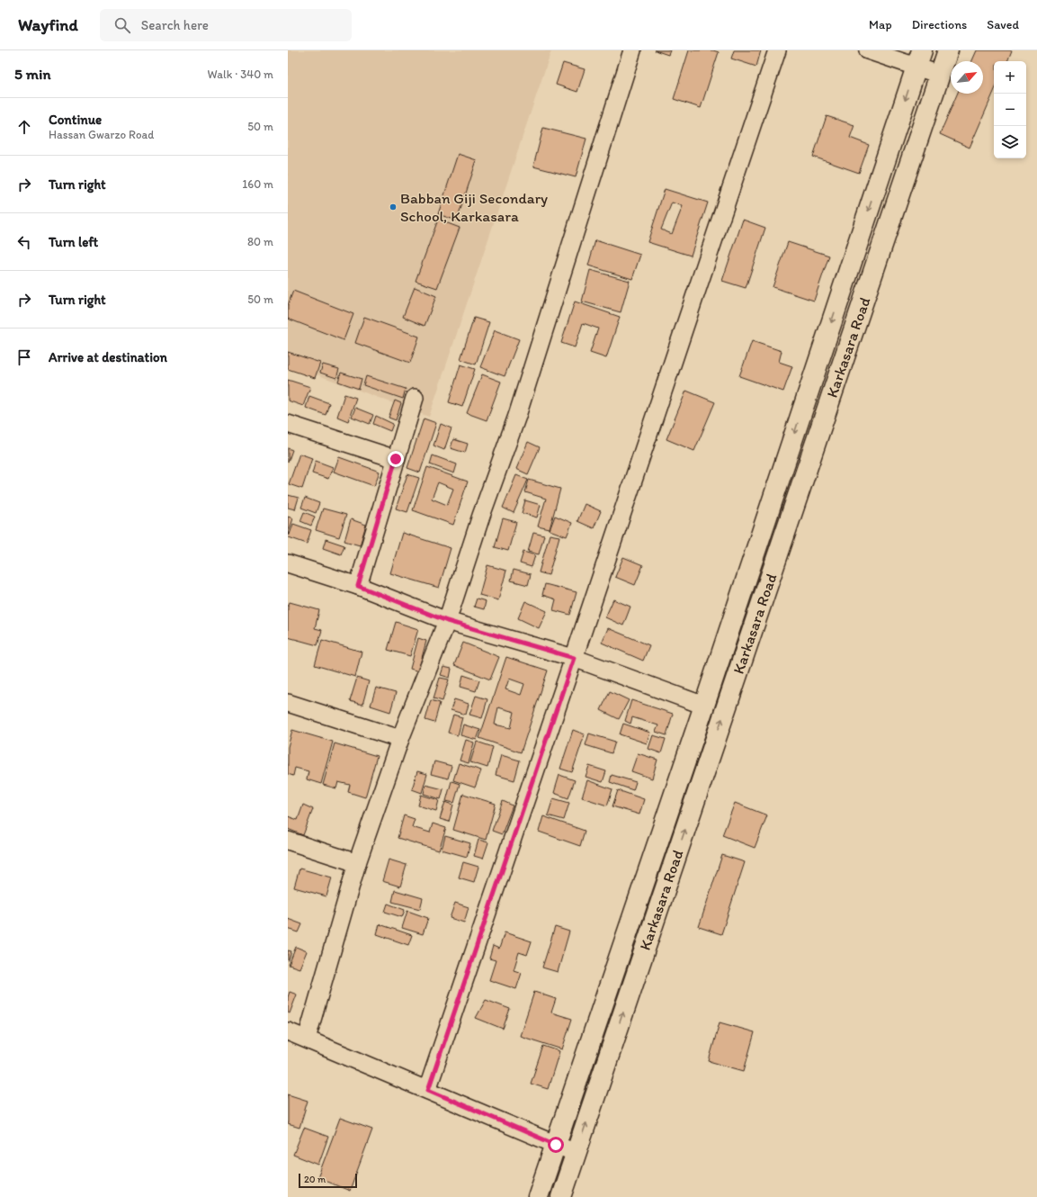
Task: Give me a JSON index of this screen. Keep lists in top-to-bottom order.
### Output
{
  "streets": {
    "main road": ["Karkasara Road"]
  },
  "places": ["Babban Giji Secondary School, Karkasara"],
  "scale_bar": "20 m",
  "north": "top right",
  "page": {
    "header": "Wayfind",
    "search": "Search here",
    "nav": ["Map", "Directions", "Saved"],
    "heading": ["5 min", "Walk · 340 m"],
    "map_buttons": ["+", "−"],
    "list": [
      ["Continue", "Hassan Gwarzo Road", "50 m"],
      ["Turn right", "160 m"],
      ["Turn left", "80 m"],
      ["Turn right", "50 m"],
      "Arrive at destination"
    ],
    "scale": "20 m"
  }
}
